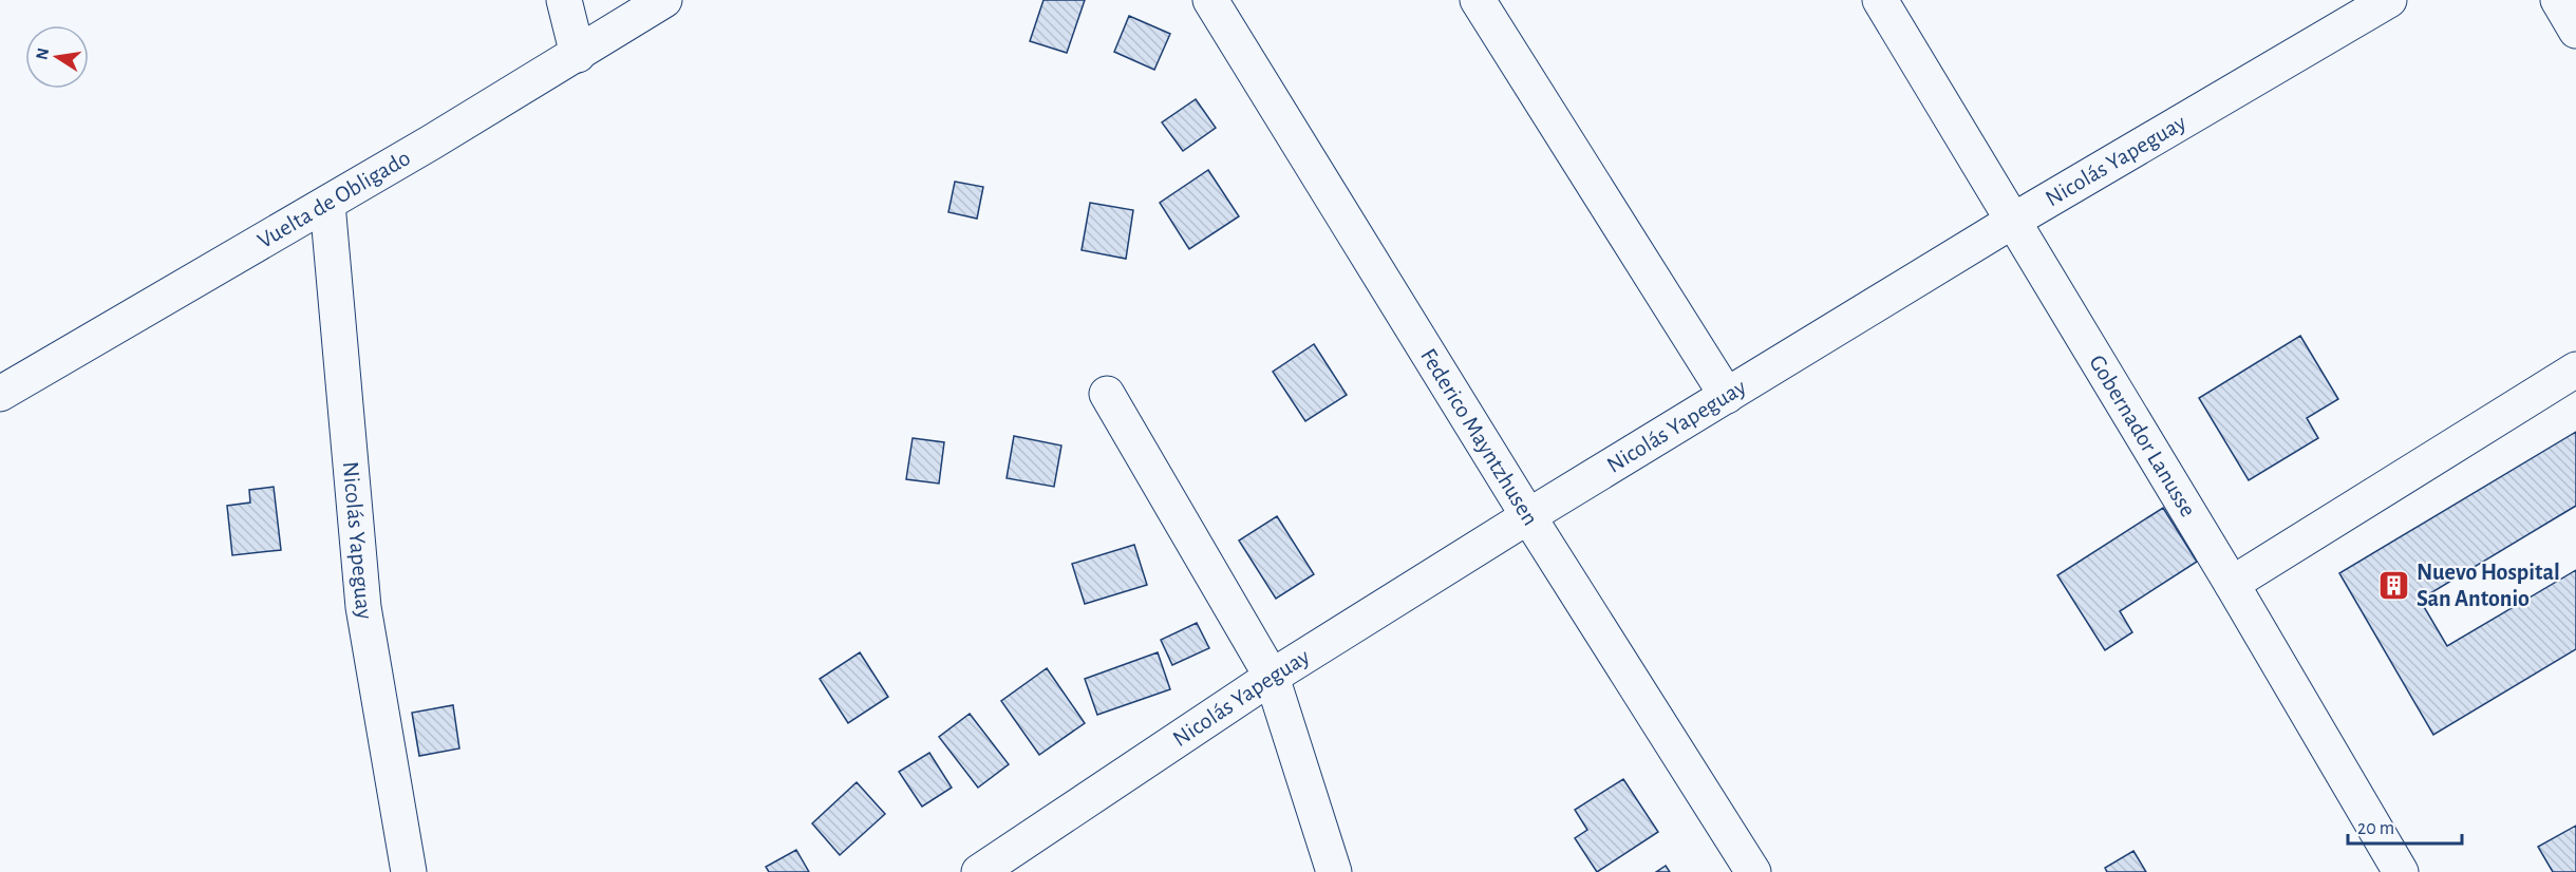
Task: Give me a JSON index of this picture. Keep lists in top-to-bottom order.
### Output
{
  "streets": {
    "street": [
      "Nicolás Yapeguay",
      "Vuelta de Obligado",
      "Gobernador Lanusse",
      "Federico Mayntzhusen"
    ]
  },
  "crossings": [
    ["Nicolás Yapeguay", "Vuelta de Obligado"],
    ["Nicolás Yapeguay", "Gobernador Lanusse"],
    ["Nicolás Yapeguay", "Federico Mayntzhusen"]
  ],
  "places": {
    "building": ["Nuevo Hospital San Antonio"]
  },
  "scale_bar": "20 m",
  "north": "left"
}
